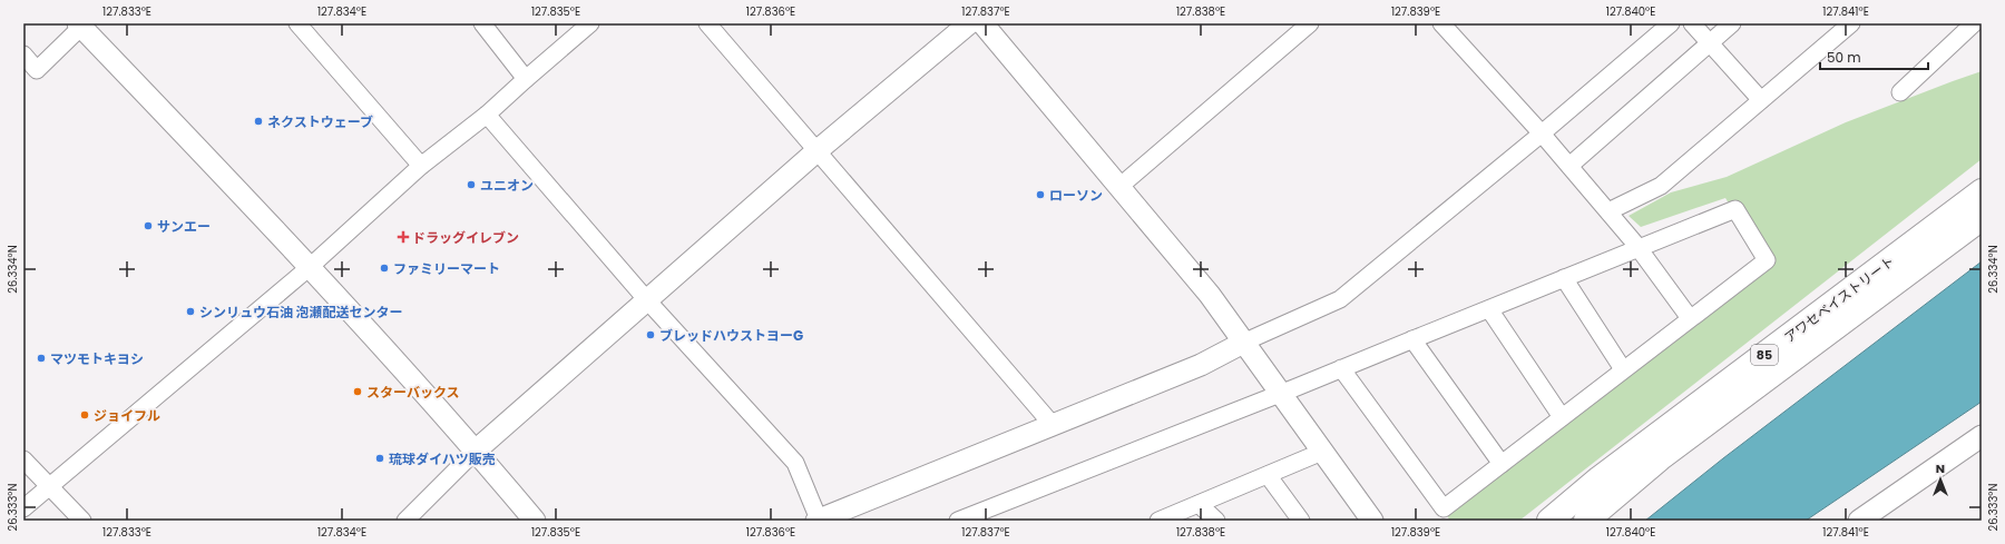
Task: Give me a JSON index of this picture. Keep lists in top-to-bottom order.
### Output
{
  "streets": {
    "main road": ["アワセベイストリート", "85"]
  },
  "places": {
    "other": [
      "ネクストウェーブ",
      "ユニオン",
      "ローソン",
      "サンエー",
      "ファミリーマート",
      "シンリュウ石油 泡瀬配送センター",
      "ブレッドハウストヨーG",
      "マツモトキヨシ",
      "スターバックス",
      "ジョイフル",
      "琉球ダイハツ販売"
    ],
    "health": ["ドラッグイレブン"]
  },
  "scale_bar": "50 m",
  "north": "top",
  "coordinates": [
    "127.833°E",
    "127.834°E",
    "127.835°E",
    "127.836°E",
    "127.837°E",
    "127.838°E",
    "127.839°E",
    "127.840°E",
    "127.841°E",
    "26.334°N",
    "26.333°N"
  ]
}
